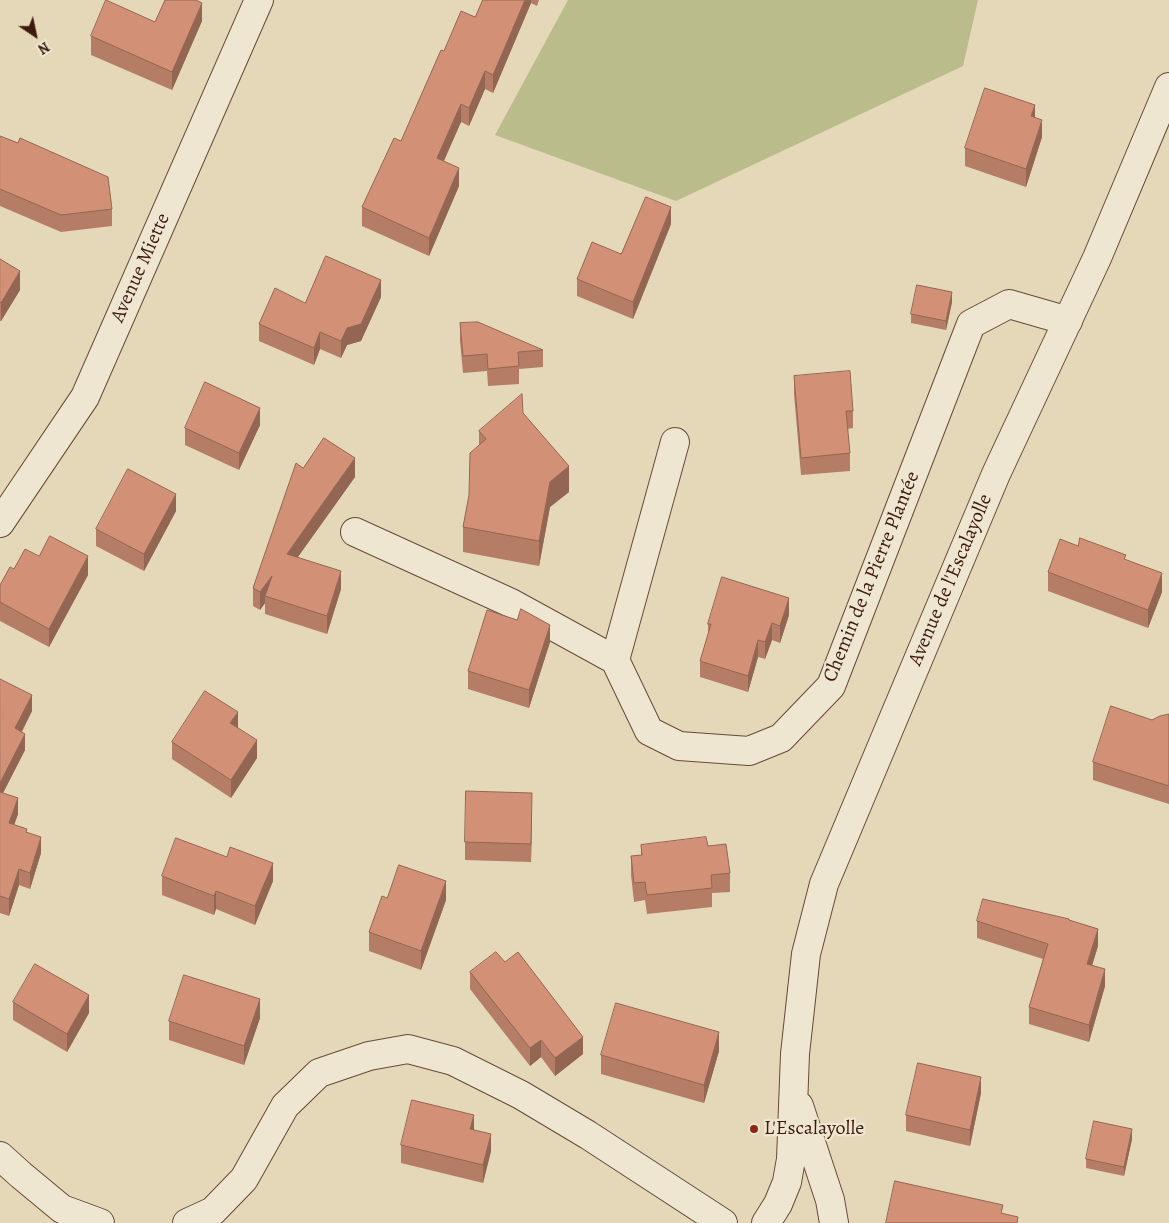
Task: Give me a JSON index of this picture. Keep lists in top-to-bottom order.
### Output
{
  "streets": {
    "street": ["Avenue Miette", "Chemin de la Pierre Plantée", "Avenue de l'Escalayolle"]
  },
  "crossings": [
    ["Chemin de la Pierre Plantée", "Avenue de l'Escalayolle"]
  ],
  "places": ["L'Escalayolle"],
  "north": "bottom right"
}
